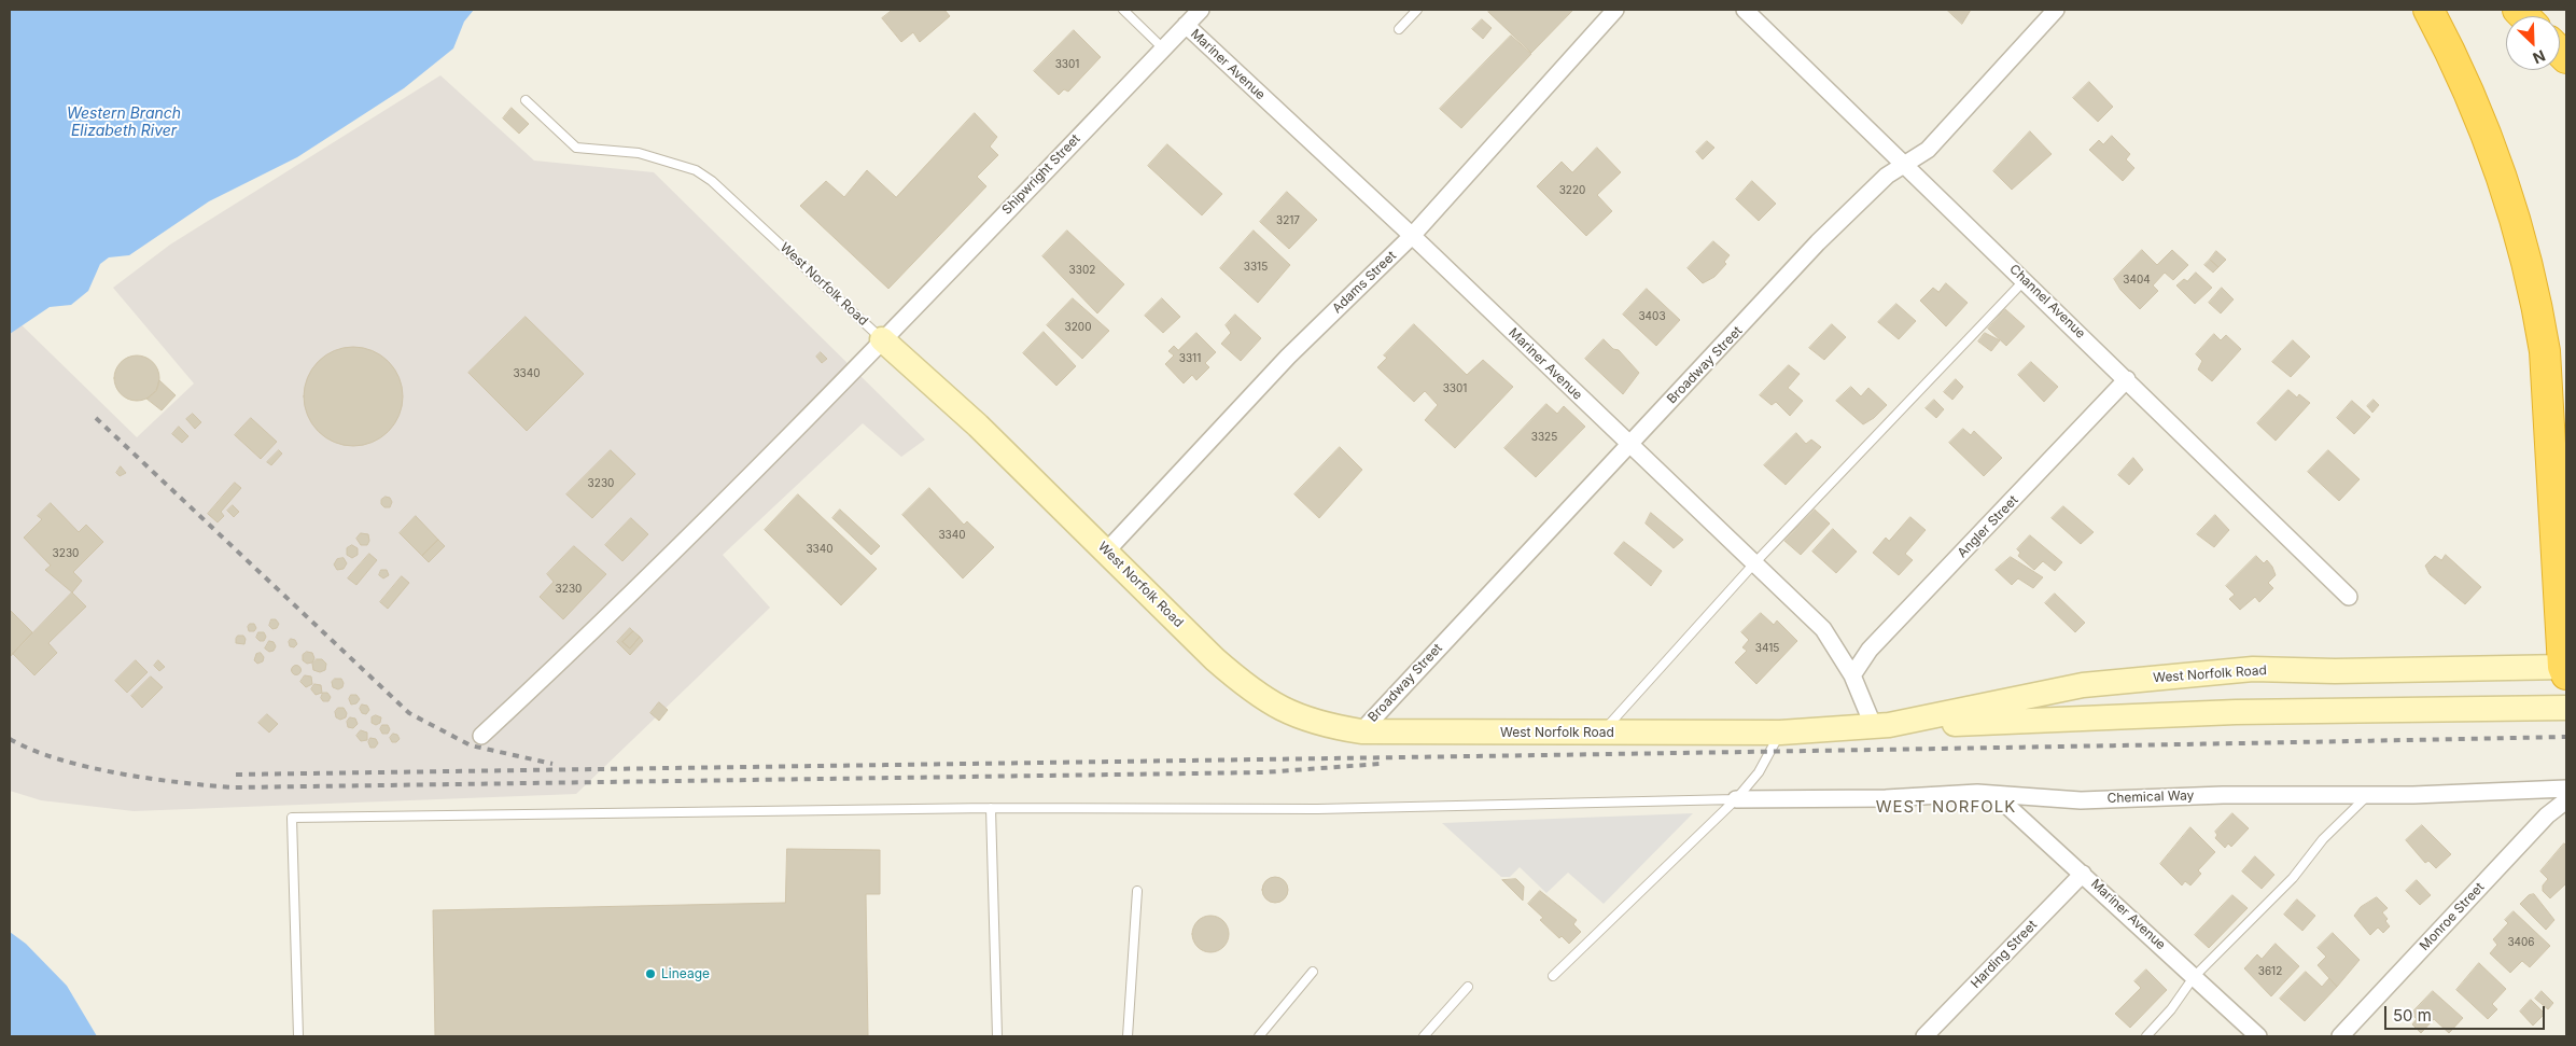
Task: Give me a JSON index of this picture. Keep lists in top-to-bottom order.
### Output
{
  "streets": {
    "street": [
      "Mariner Avenue",
      "Shipwright Street",
      "Adams Street",
      "West Norfolk Road",
      "Channel Avenue",
      "Broadway Street",
      "Angler Street",
      "Chemical Way",
      "Monroe Street",
      "Harding Street"
    ]
  },
  "crossings": [
    ["Mariner Avenue", "Shipwright Street"],
    ["Mariner Avenue", "Adams Street"],
    ["Mariner Avenue", "West Norfolk Road"],
    ["Mariner Avenue", "Broadway Street"],
    ["Mariner Avenue", "Angler Street"],
    ["Mariner Avenue", "Chemical Way"],
    ["Mariner Avenue", "Harding Street"],
    ["Shipwright Street", "West Norfolk Road"],
    ["Adams Street", "West Norfolk Road"],
    ["West Norfolk Road", "Broadway Street"],
    ["Channel Avenue", "Broadway Street"],
    ["Channel Avenue", "Angler Street"]
  ],
  "districts": ["WEST NORFOLK"],
  "water": ["Western Branch Elizabeth River"],
  "places": ["Lineage"],
  "house_numbers": [
    "3301",
    "3220",
    "3217",
    "3315",
    "3302",
    "3404",
    "3403",
    "3200",
    "3311",
    "3340",
    "3301",
    "3325",
    "3230",
    "3340",
    "3340",
    "3230",
    "3230",
    "3415",
    "3406",
    "3612"
  ],
  "scale_bar": "50 m",
  "north": "bottom right"
}
